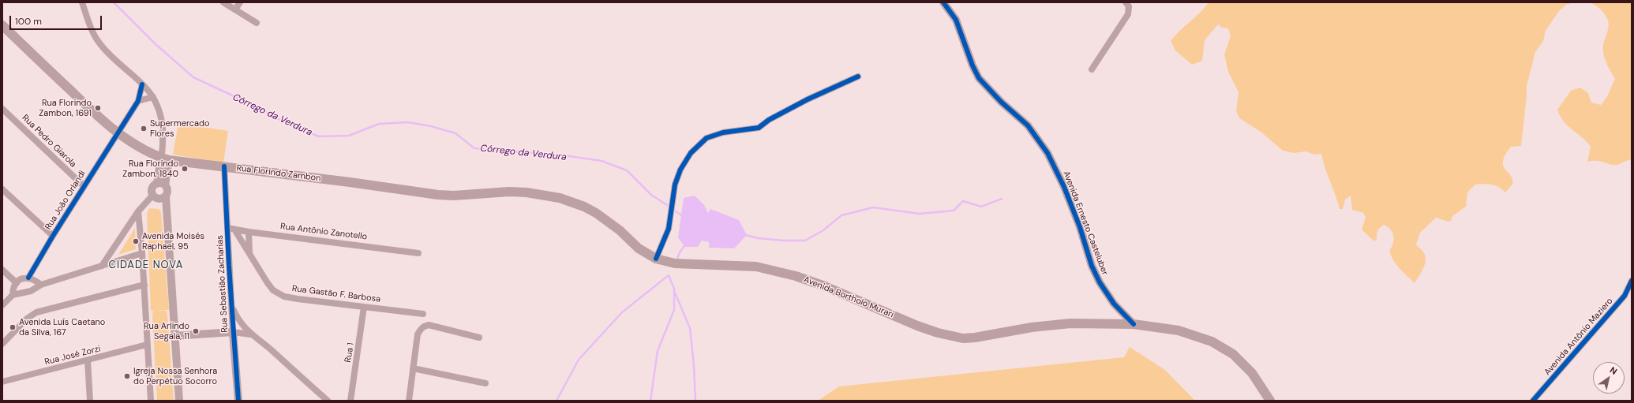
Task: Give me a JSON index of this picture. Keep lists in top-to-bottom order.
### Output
{
  "streets": {
    "main road": ["Rua Florindo Zambon", "Avenida Bortholo Murari"],
    "street": [
      "Rua Pedro Giarola",
      "Rua João Orlandi",
      "Avenida Ernesto Casteluber",
      "Rua Antônio Zanotello",
      "Rua Sebastião Zacharias",
      "Rua Gastão F. Barbosa",
      "Avenida Antônio Maziero",
      "Rua 1",
      "Rua José Zorzi"
    ]
  },
  "crossings": [
    ["Rua Pedro Giarola", "Rua João Orlandi"],
    ["Rua Florindo Zambon", "Rua João Orlandi"],
    ["Rua Florindo Zambon", "Rua Sebastião Zacharias"],
    ["Rua Florindo Zambon", "Avenida Bortholo Murari"],
    ["Avenida Ernesto Casteluber", "Avenida Bortholo Murari"],
    ["Rua Antônio Zanotello", "Rua Sebastião Zacharias"],
    ["Rua Antônio Zanotello", "Rua Gastão F. Barbosa"],
    ["Rua Gastão F. Barbosa", "Rua 1"]
  ],
  "districts": ["CIDADE NOVA"],
  "water": ["Córrego da Verdura"],
  "places": [
    "Rua Florindo Zambon, 1691",
    "Supermercado Flores",
    "Rua Florindo Zambon, 1840",
    "Avenida Moisés Raphael, 95",
    "Avenida Luís Caetano da Silva, 167",
    "Rua Arlindo Segala, 11",
    "Igreja Nossa Senhora do Perpétuo Socorro"
  ],
  "scale_bar": "100 m",
  "north": "top right"
}
